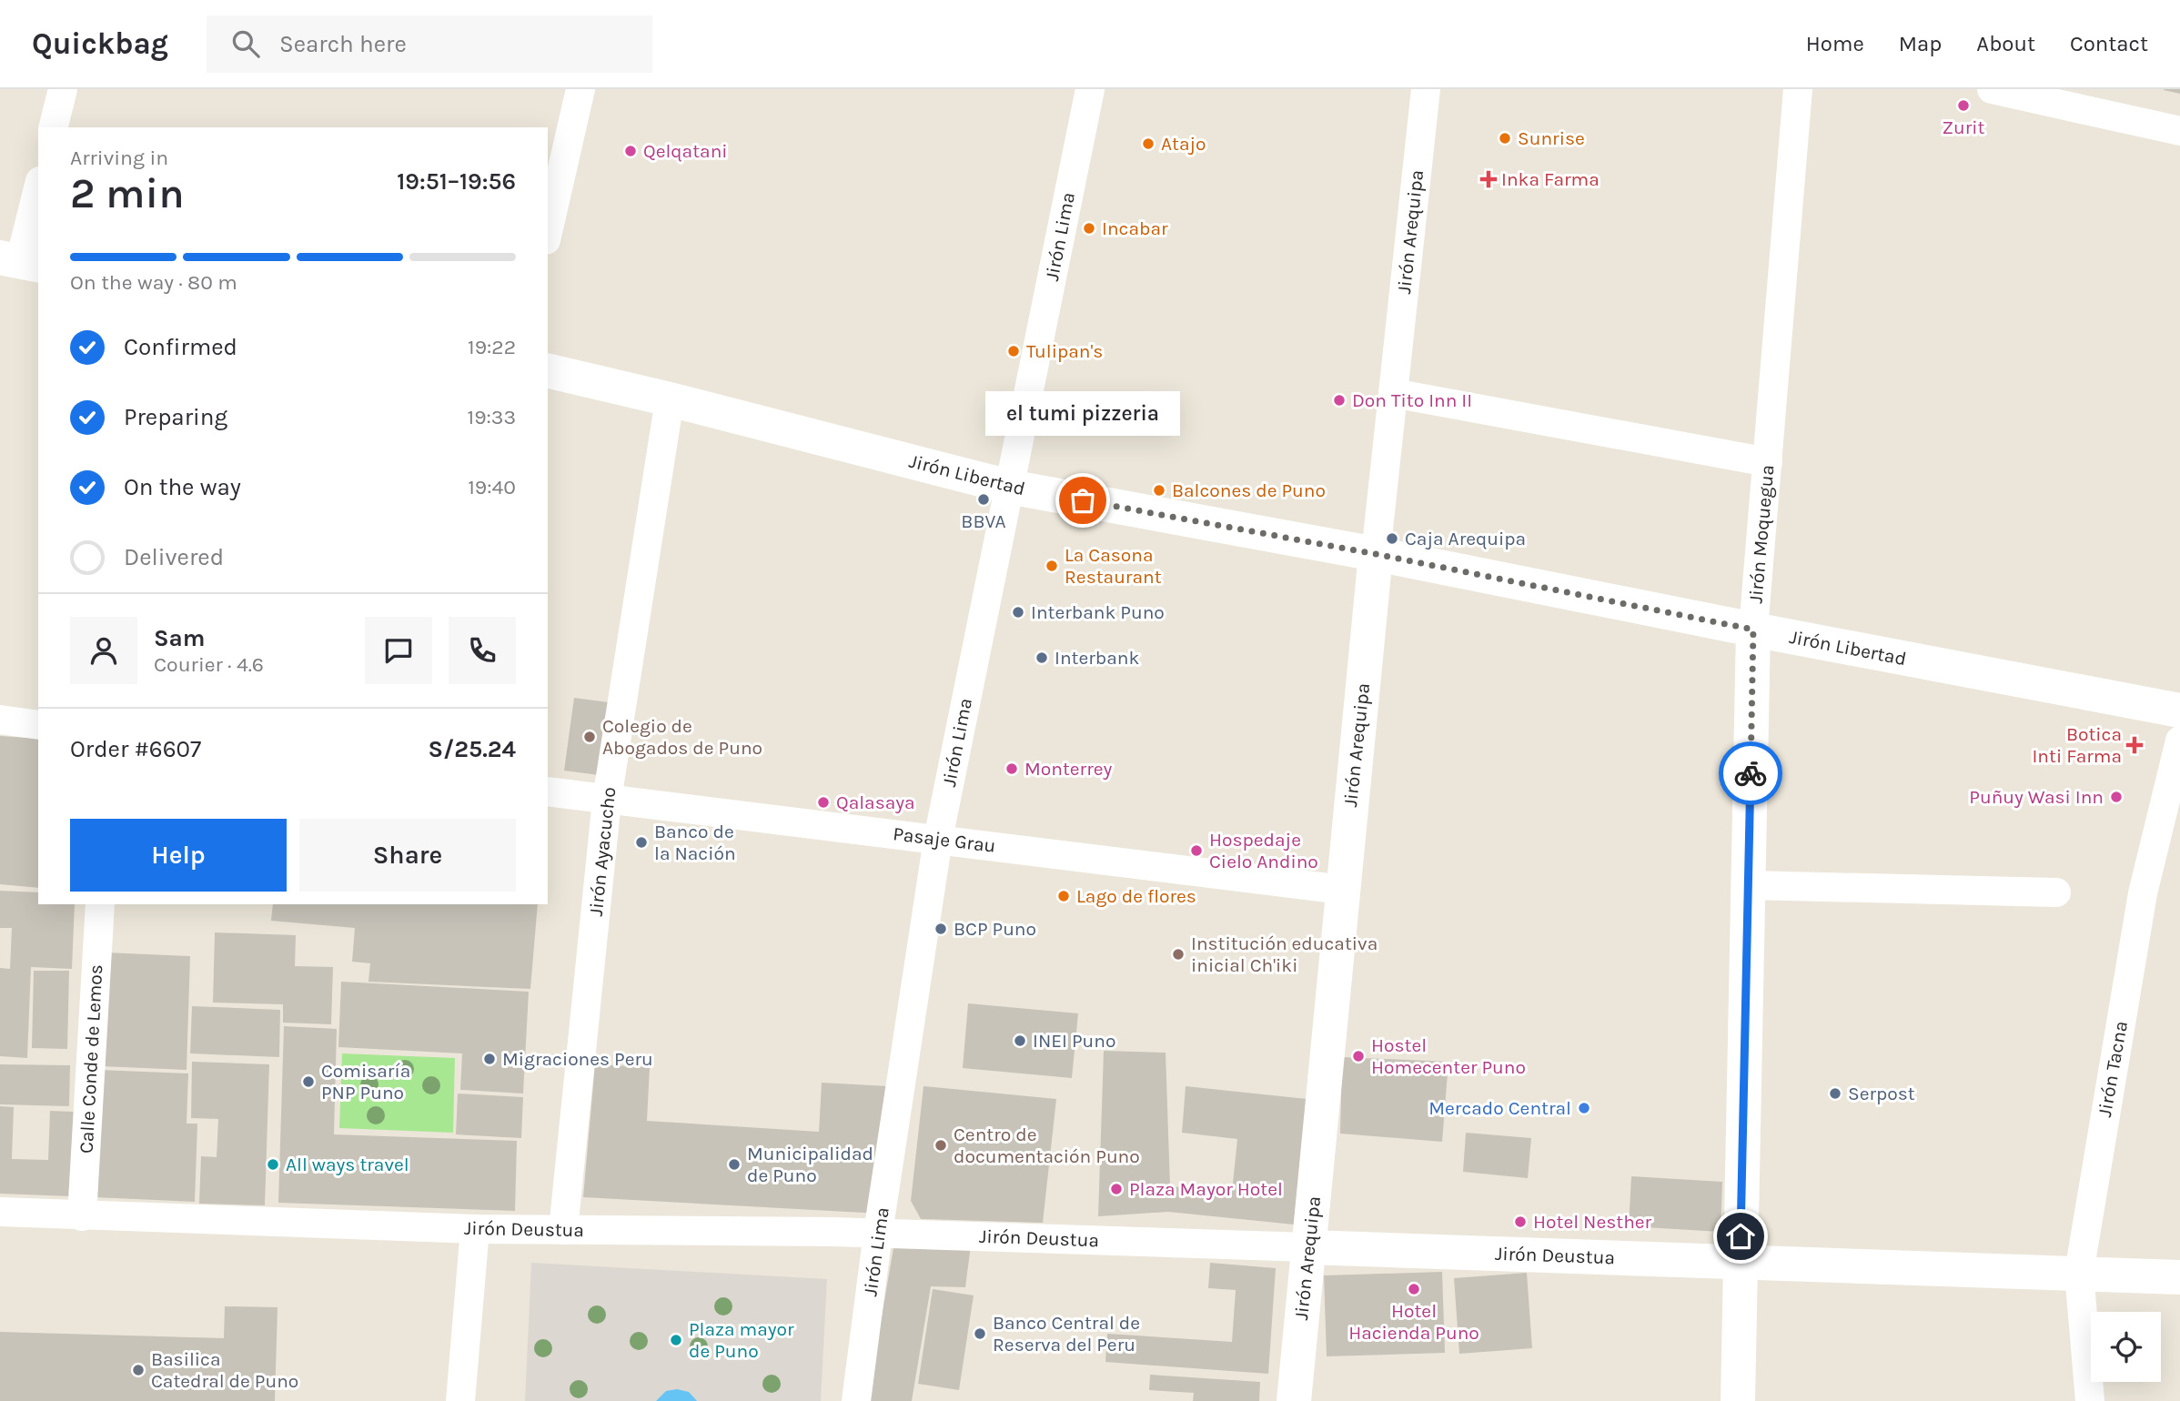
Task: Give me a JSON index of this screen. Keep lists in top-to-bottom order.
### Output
{
  "streets": {
    "street": [
      "Jirón Arequipa",
      "Jirón Lima",
      "Jirón Libertad",
      "Jirón Moquegua",
      "Pasaje Grau",
      "Jirón Ayacucho",
      "Calle Conde de Lemos",
      "Jirón Tacna",
      "Jirón Deustua"
    ]
  },
  "crossings": [
    ["Jirón Arequipa", "Jirón Libertad"],
    ["Jirón Arequipa", "Pasaje Grau"],
    ["Jirón Arequipa", "Jirón Deustua"],
    ["Jirón Lima", "Jirón Libertad"],
    ["Jirón Lima", "Pasaje Grau"],
    ["Jirón Lima", "Jirón Deustua"],
    ["Jirón Libertad", "Jirón Moquegua"],
    ["Jirón Libertad", "Jirón Ayacucho"],
    ["Jirón Moquegua", "Jirón Deustua"],
    ["Pasaje Grau", "Jirón Ayacucho"],
    ["Jirón Ayacucho", "Jirón Deustua"],
    ["Calle Conde de Lemos", "Jirón Deustua"],
    ["Jirón Tacna", "Jirón Deustua"]
  ],
  "places": {
    "other": [
      "Zurit",
      "Sunrise",
      "Atajo",
      "Qelqatani",
      "Incabar",
      "Tulipan's",
      "Don Tito Inn II",
      "Balcones de Puno",
      "BBVA",
      "el tumi pizzeria",
      "Caja Arequipa",
      "La Casona Restaurant",
      "Interbank Puno",
      "Interbank",
      "Colegio de Abogados de Puno",
      "Monterrey",
      "Puñuy Wasi Inn",
      "Qalasaya",
      "Banco de la Nación",
      "Hospedaje Cielo Andino",
      "Lago de flores",
      "BCP Puno",
      "Institución educativa inicial Ch'iki",
      "INEI Puno",
      "Hostel Homecenter Puno",
      "Migraciones Peru",
      "Comisaría PNP Puno",
      "Serpost",
      "Mercado Central",
      "Centro de documentación Puno",
      "All ways travel",
      "Municipalidad de Puno",
      "Plaza Mayor Hotel",
      "Hotel Nesther",
      "Hotel Hacienda Puno",
      "Banco Central de Reserva del Peru",
      "Plaza mayor de Puno",
      "Basilica Catedral de Puno"
    ],
    "health": ["Inka Farma", "Botica Inti Farma"]
  },
  "page": {
    "header": "Quickbag",
    "search": "Search here",
    "nav": [
      "Home",
      "Map",
      "About",
      "Contact"
    ],
    "heading": ["2 min", "Arriving in", "19:51–19:56"],
    "panel": [
      "Sam",
      "Courier · 4.6",
      "Order #6607",
      "S/25.24"
    ],
    "bar": "On the way · 80 m",
    "list": [
      ["Confirmed", "19:22"],
      ["Preparing", "19:33"],
      ["On the way", "19:40"],
      "Delivered"
    ],
    "bubble": "el tumi pizzeria",
    "buttons": ["Help", "Share"]
  }
}
